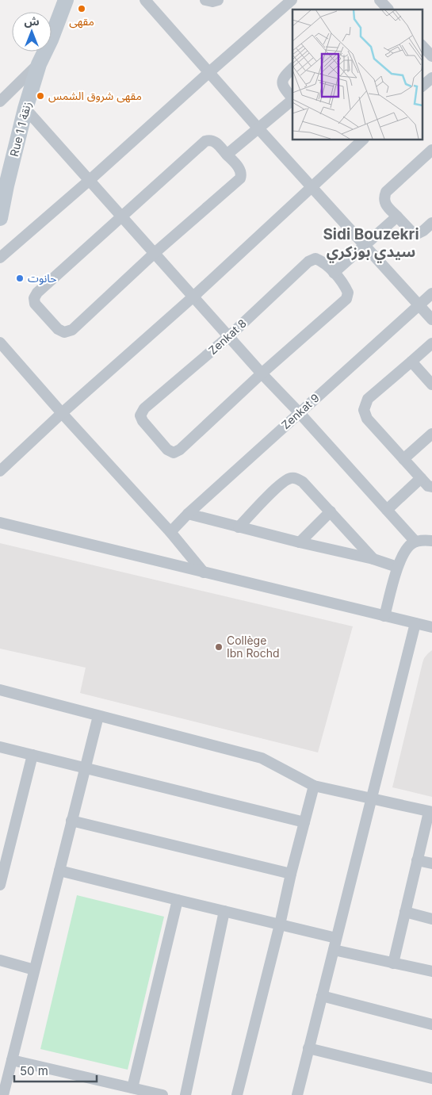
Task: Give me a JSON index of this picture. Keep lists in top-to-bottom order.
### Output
{
  "streets": {
    "street": ["Rue 1 زنقة 1", "Zenkat 8", "Zenkat 9"]
  },
  "districts": ["Sidi Bouzekri سيدي بوزكري"],
  "places": [
    "مقهى",
    "مقهى شروق الشمس",
    "حانوت",
    "Collège Ibn Rochd"
  ],
  "scale_bar": "50 m",
  "north": "top"
}
